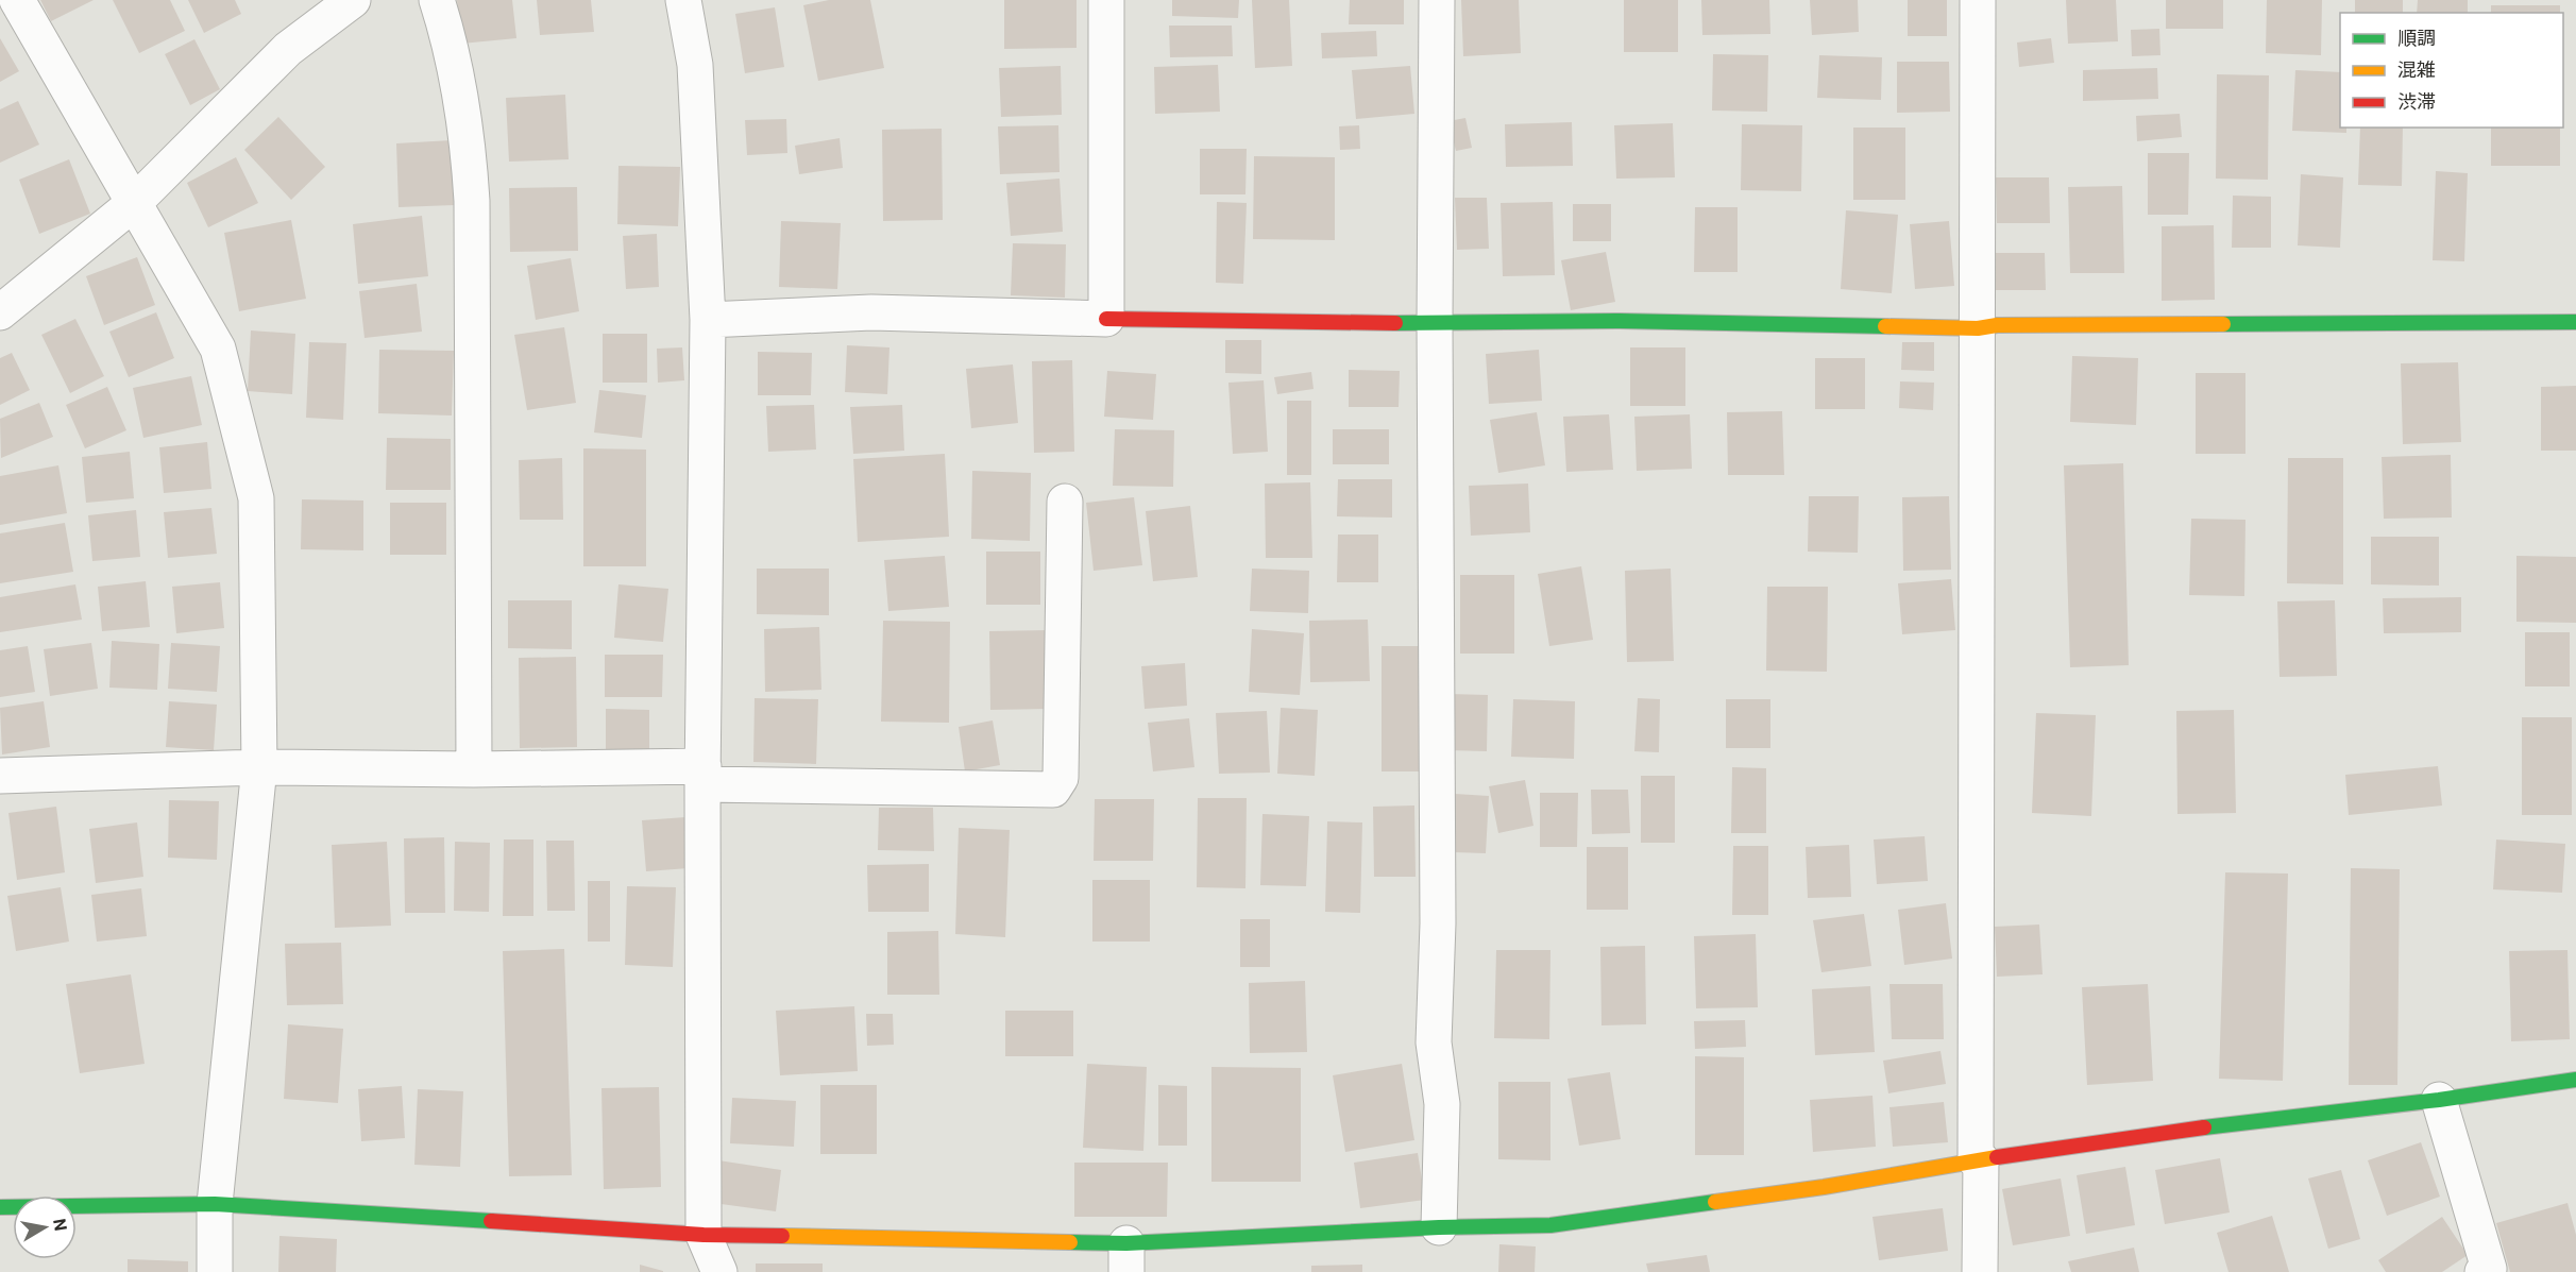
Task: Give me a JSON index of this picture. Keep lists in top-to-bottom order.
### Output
{
  "legend": ["順調", "混雑", "渋滞"],
  "north": "right"
}
